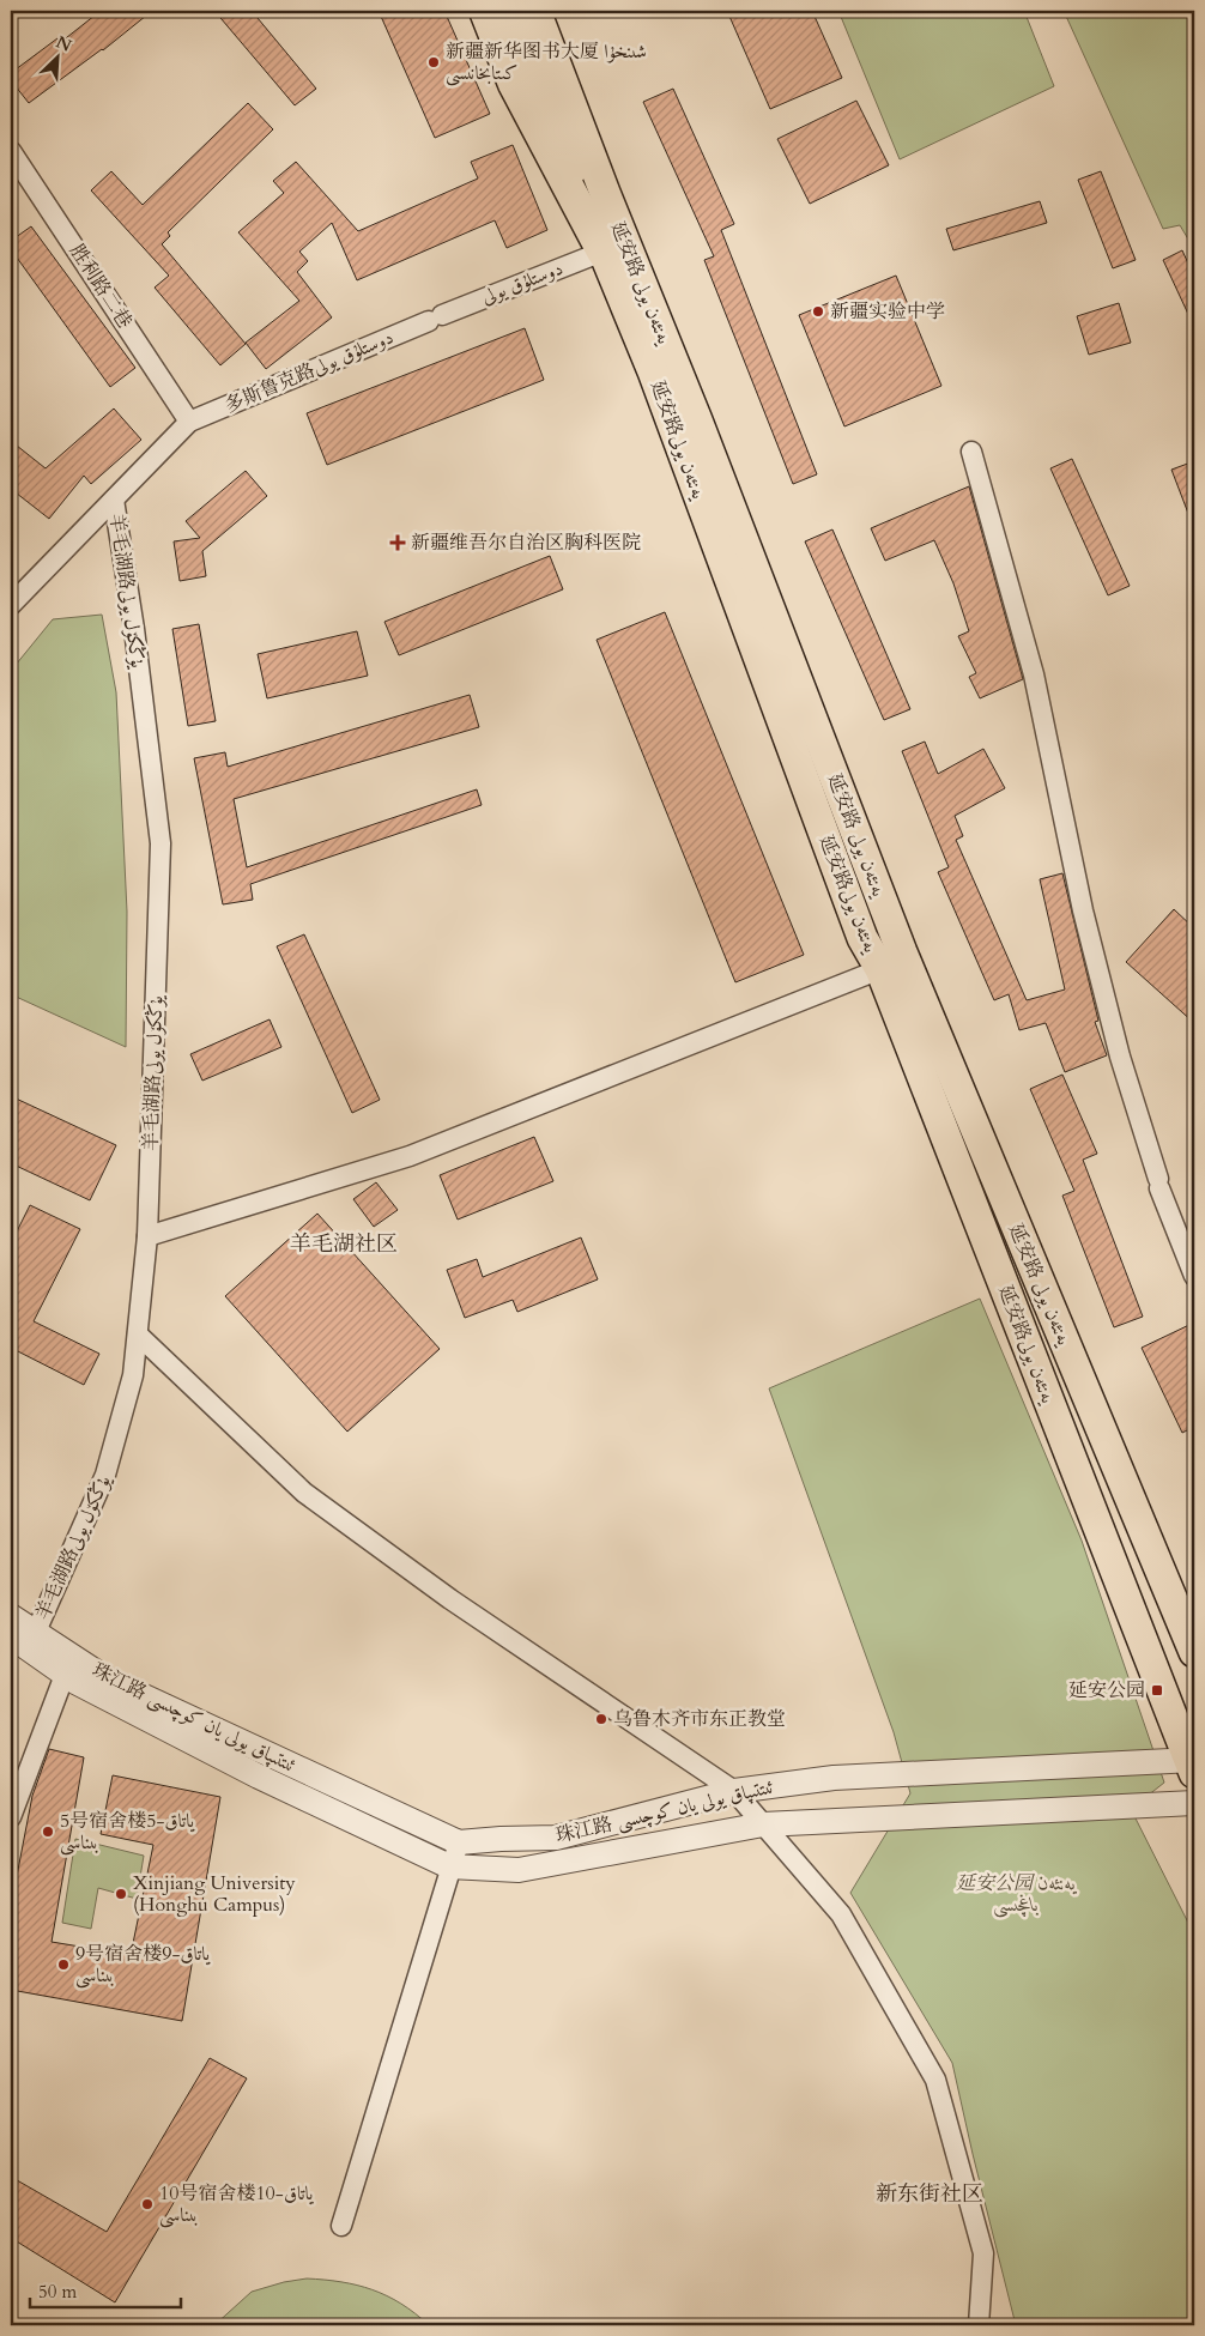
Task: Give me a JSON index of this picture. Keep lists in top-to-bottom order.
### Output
{
  "streets": {
    "main road": ["延安路 يەنئەن يولى", "延安路يەنئەن يولى"],
    "street": [
      "دوستلۇق يولى",
      "胜利路二巷",
      "多斯鲁克路دوستلۇق يولى",
      "羊毛湖路يۇڭكۆل يولى",
      "珠江路 ئىتتىپاق يولى يان كوچىسى"
    ]
  },
  "crossings": [
    ["دوستلۇق يولى", "多斯鲁克路دوستلۇق يولى"],
    ["دوستلۇق يولى", "延安路يەنئەن يولى"],
    ["胜利路二巷", "多斯鲁克路دوستلۇق يولى"],
    ["延安路يەنئەن يولى", "珠江路 ئىتتىپاق يولى يان كوچىسى"],
    ["羊毛湖路يۇڭكۆل يولى", "珠江路 ئىتتىپاق يولى يان كوچىسى"]
  ],
  "districts": ["羊毛湖社区", "新东街社区"],
  "parks": ["延安公园 يەنئەن باغچىسى"],
  "places": {
    "other": [
      "新疆新华图书大厦 شىنخۇا كىتابخانىسى",
      "新疆实验中学",
      "乌鲁木齐市东正教堂",
      "5号宿舍楼5-ياتاق بىناسى",
      "Xinjiang University (Honghu Campus)",
      "9号宿舍楼9-ياتاق بىناسى",
      "10号宿舍楼10-ياتاق بىناسى"
    ],
    "health": ["新疆维吾尔自治区胸科医院"],
    "transit": ["延安公园"]
  },
  "scale_bar": "50 m",
  "north": "top right"
}
